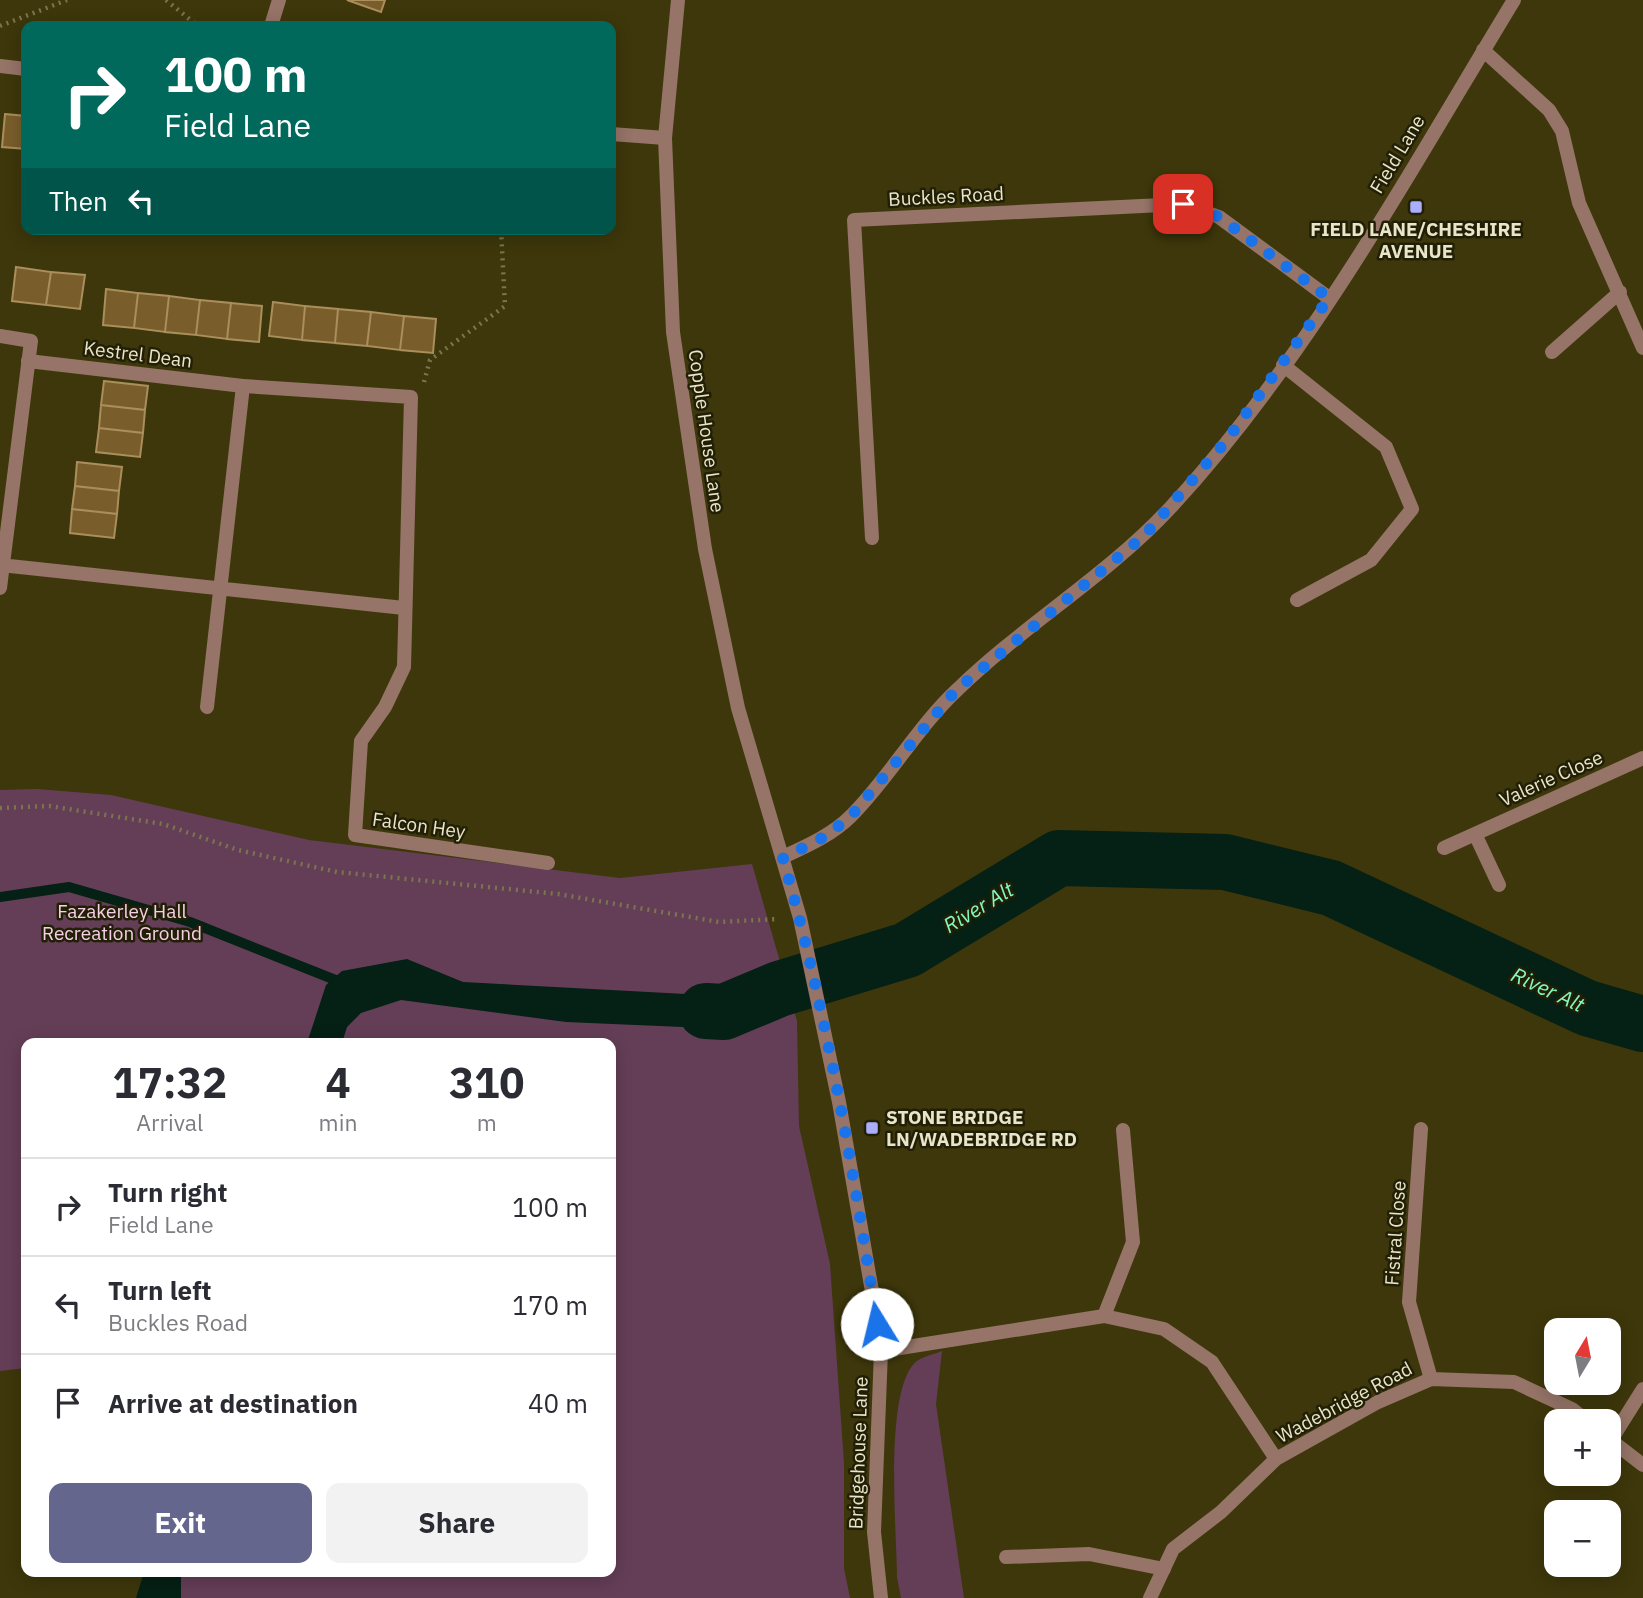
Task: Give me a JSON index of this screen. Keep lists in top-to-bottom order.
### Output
{
  "streets": {
    "street": [
      "Field Lane",
      "Buckles Road",
      "Kestrel Dean",
      "Copple House Lane",
      "Valerie Close",
      "Falcon Hey",
      "Fistral Close",
      "Wadebridge Road",
      "Bridgehouse Lane"
    ]
  },
  "crossings": [
    ["Field Lane", "Buckles Road"],
    ["Field Lane", "Copple House Lane"],
    ["Field Lane", "Bridgehouse Lane"],
    ["Kestrel Dean", "Falcon Hey"],
    ["Copple House Lane", "Bridgehouse Lane"],
    ["Fistral Close", "Wadebridge Road"],
    ["Wadebridge Road", "Bridgehouse Lane"]
  ],
  "water": ["River Alt"],
  "parks": ["Fazakerley Hall Recreation Ground"],
  "places": {
    "transit": ["FIELD LANE/CHESHIRE AVENUE", "STONE BRIDGE LN/WADEBRIDGE RD"]
  },
  "north": "top",
  "page": {
    "turn": ["100 m", "Field Lane"],
    "then": "Then",
    "eta": [
      "17:32",
      "Arrival",
      "4",
      "min",
      "310",
      "m"
    ],
    "list": [
      {
        "name": "Turn right",
        "note": "Field Lane",
        "value": "100 m"
      },
      {
        "name": "Turn left",
        "note": "Buckles Road",
        "value": "170 m"
      },
      {
        "name": "Arrive at destination",
        "value": "40 m"
      }
    ],
    "map_buttons": ["+", "−"],
    "buttons": ["Exit", "Share"]
  }
}
